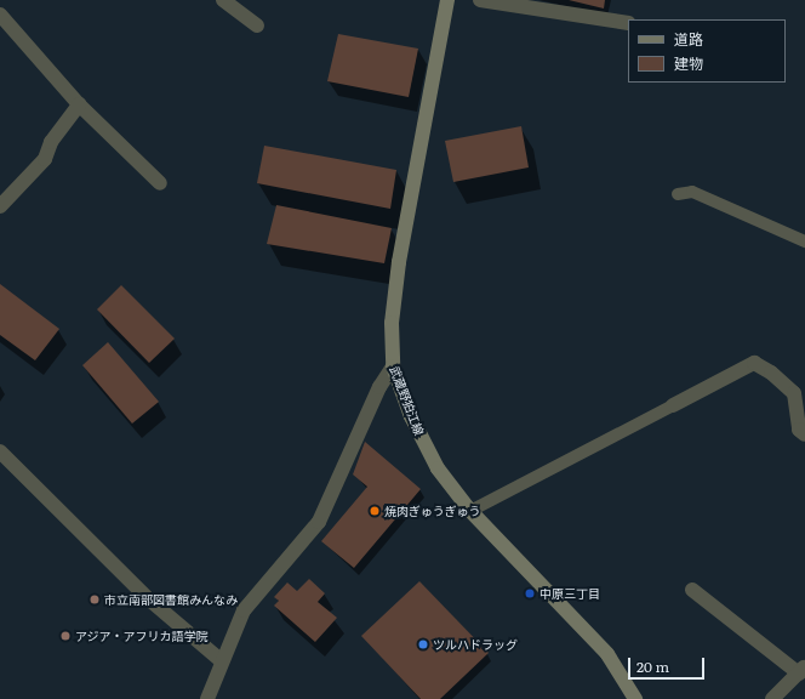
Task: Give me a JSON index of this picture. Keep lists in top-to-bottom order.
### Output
{
  "streets": {
    "main road": ["武蔵野狛江線"]
  },
  "places": [
    "焼肉ぎゅうぎゅう",
    "中原三丁目",
    "市立南部図書館みんなみ",
    "アジア・アフリカ語学院",
    "ツルハドラッグ"
  ],
  "legend": ["道路", "建物"],
  "scale_bar": "20 m"
}
